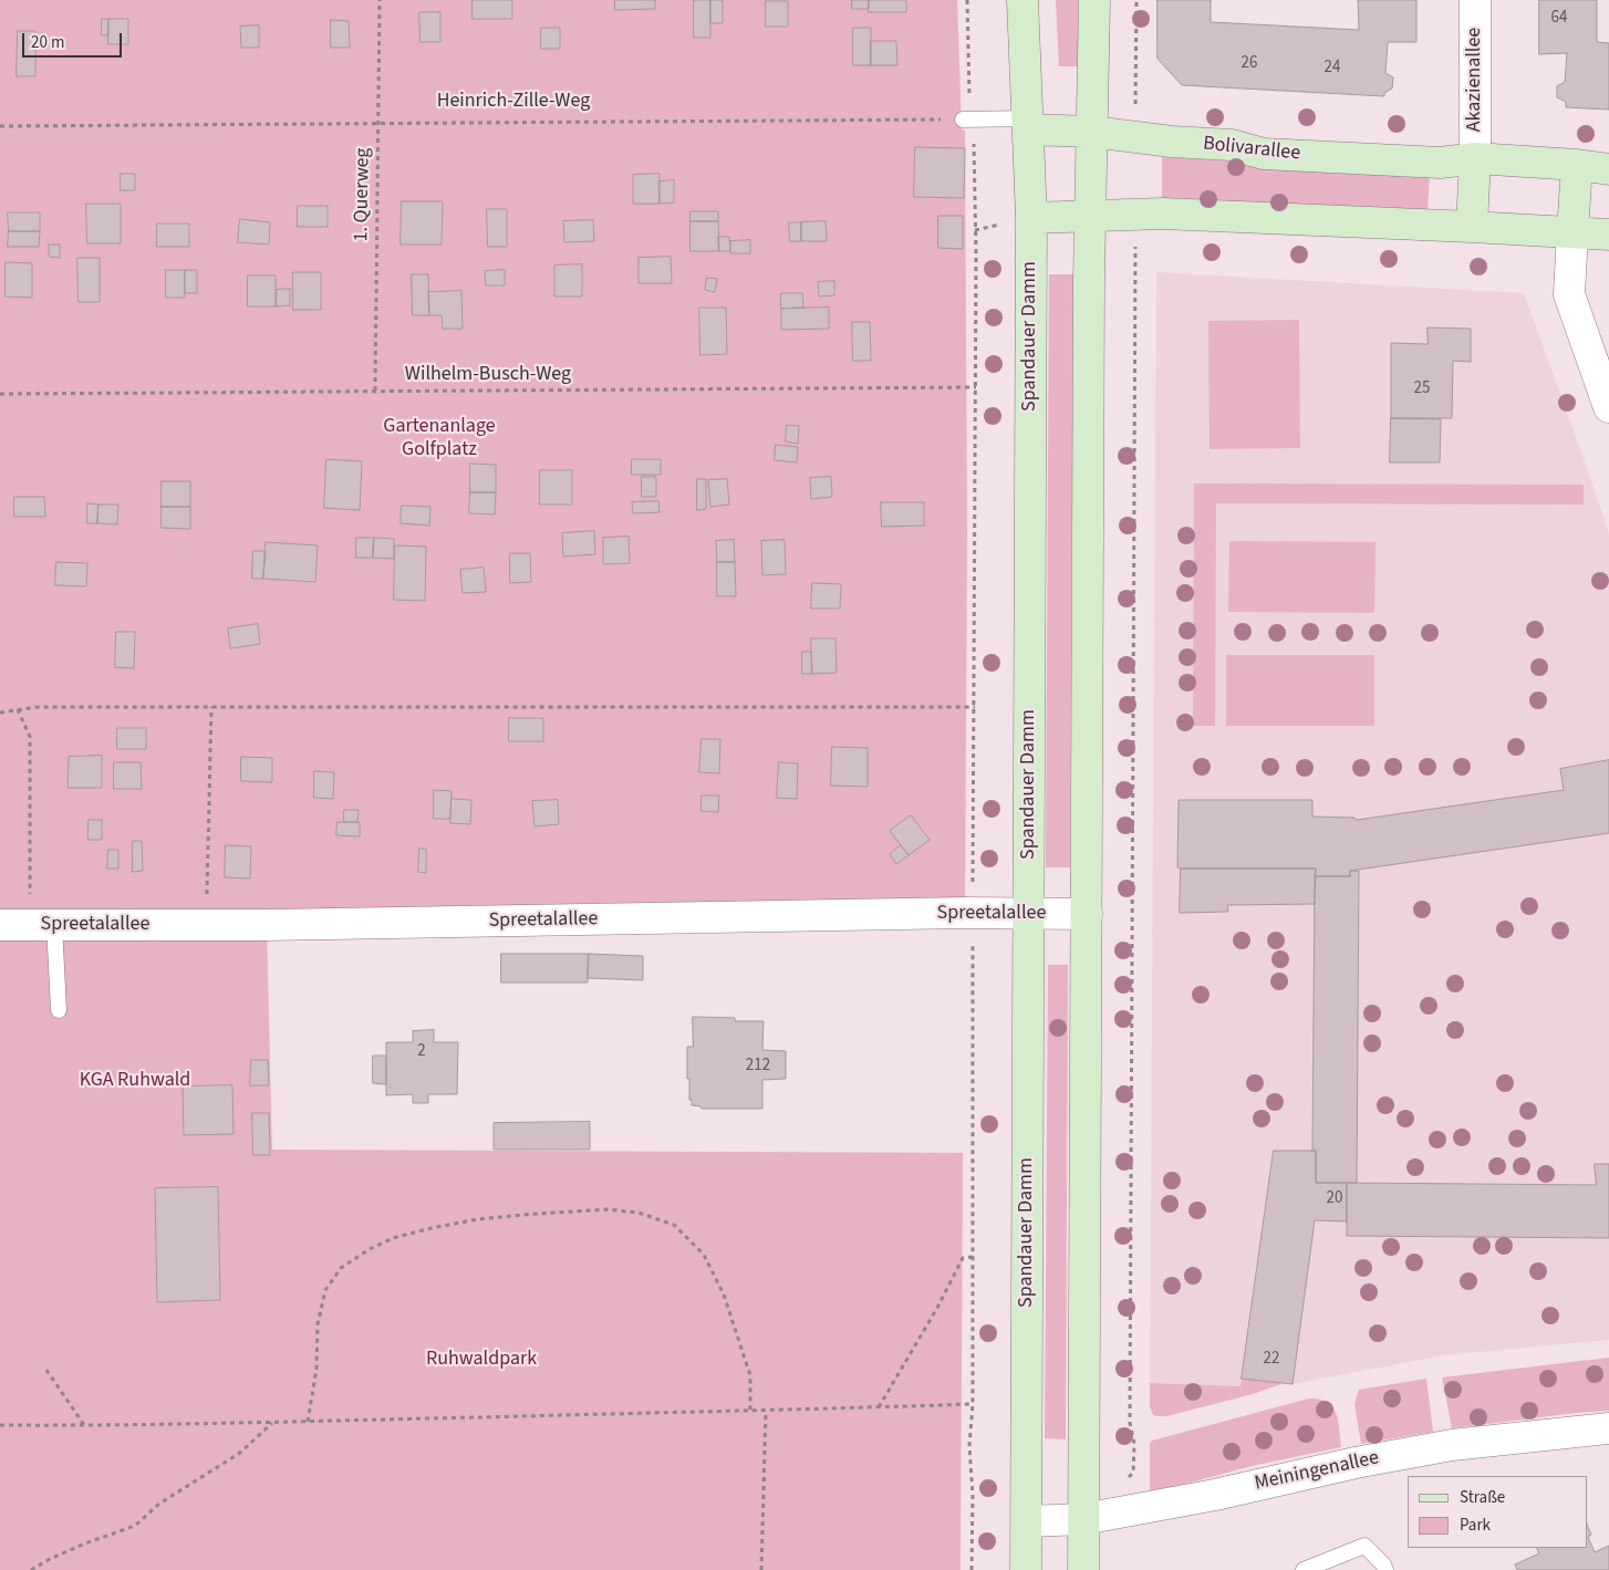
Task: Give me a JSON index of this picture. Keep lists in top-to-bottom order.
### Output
{
  "streets": {
    "main road": ["Bolivarallee", "Spandauer Damm"],
    "street": ["Akazienallee", "Spreetalallee", "Meiningenallee"],
    "path": ["Heinrich-Zille-Weg", "1. Querweg", "Wilhelm-Busch-Weg"]
  },
  "crossings": [
    ["Akazienallee", "Bolivarallee"],
    ["Heinrich-Zille-Weg", "1. Querweg"],
    ["Bolivarallee", "Spandauer Damm"],
    ["1. Querweg", "Wilhelm-Busch-Weg"],
    ["Spandauer Damm", "Spreetalallee"],
    ["Spandauer Damm", "Meiningenallee"]
  ],
  "parks": ["Gartenanlage Golfplatz", "KGA Ruhwald", "Ruhwaldpark"],
  "house_numbers": [
    "64",
    "26",
    "24",
    "25",
    "2",
    "212",
    "20",
    "22"
  ],
  "legend": ["Straße", "Park"],
  "scale_bar": "20 m"
}
